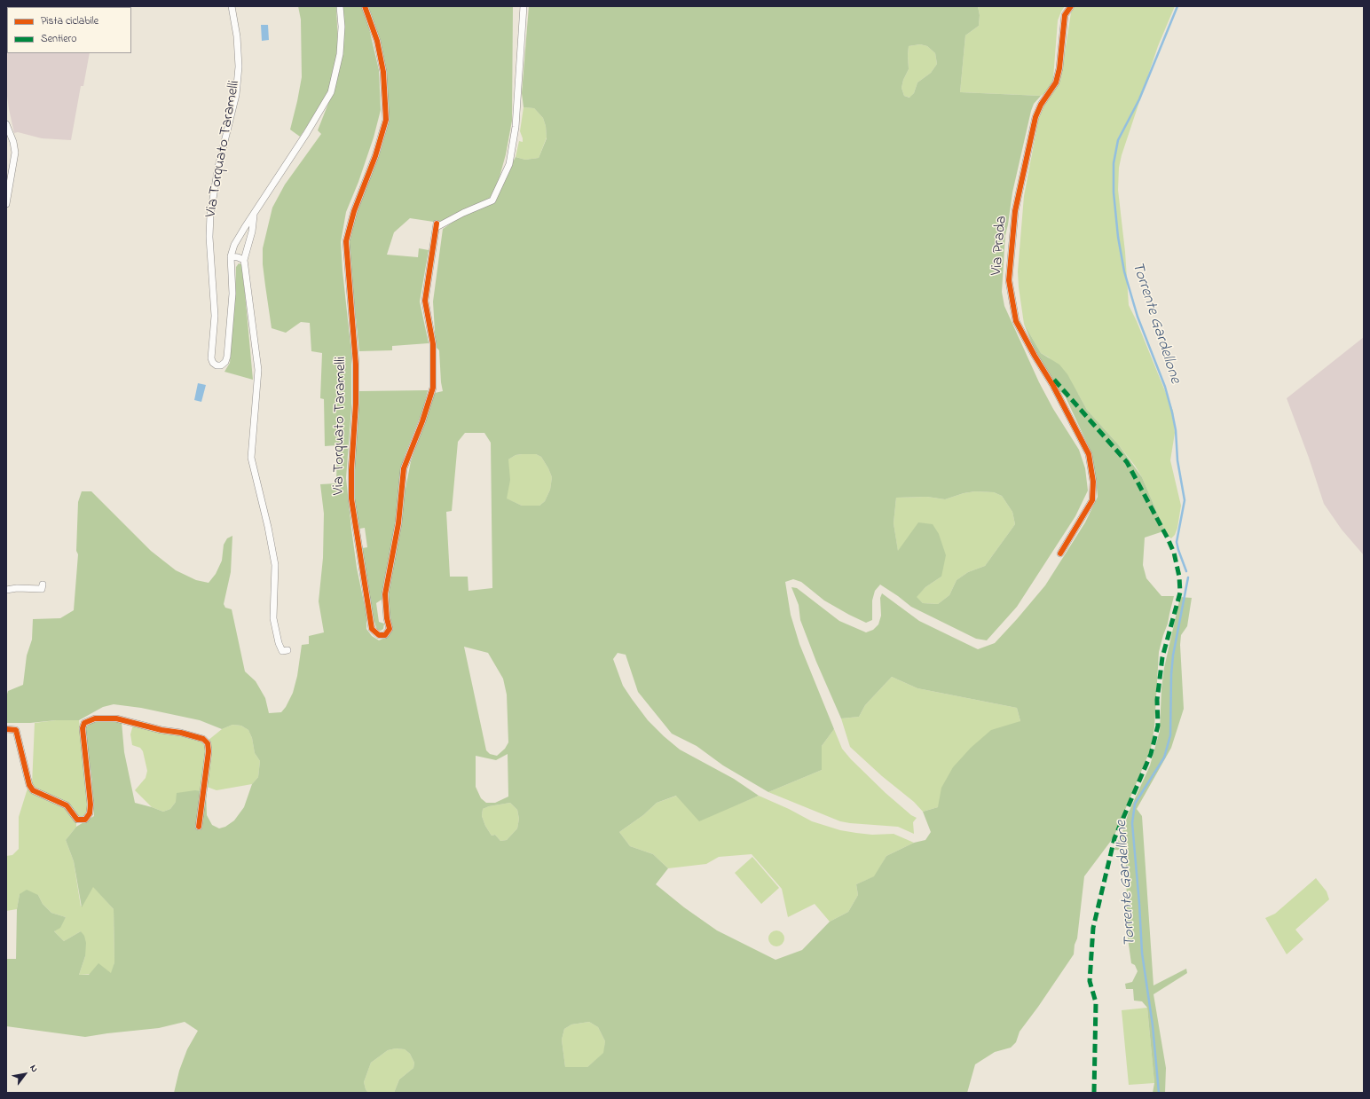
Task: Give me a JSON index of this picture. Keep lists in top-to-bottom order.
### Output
{
  "streets": {
    "street": ["Via Torquato Taramelli", "Via Prada"]
  },
  "water": ["Torrente Gardellone"],
  "legend": ["Pista ciclabile", "Sentiero"],
  "north": "top right"
}
